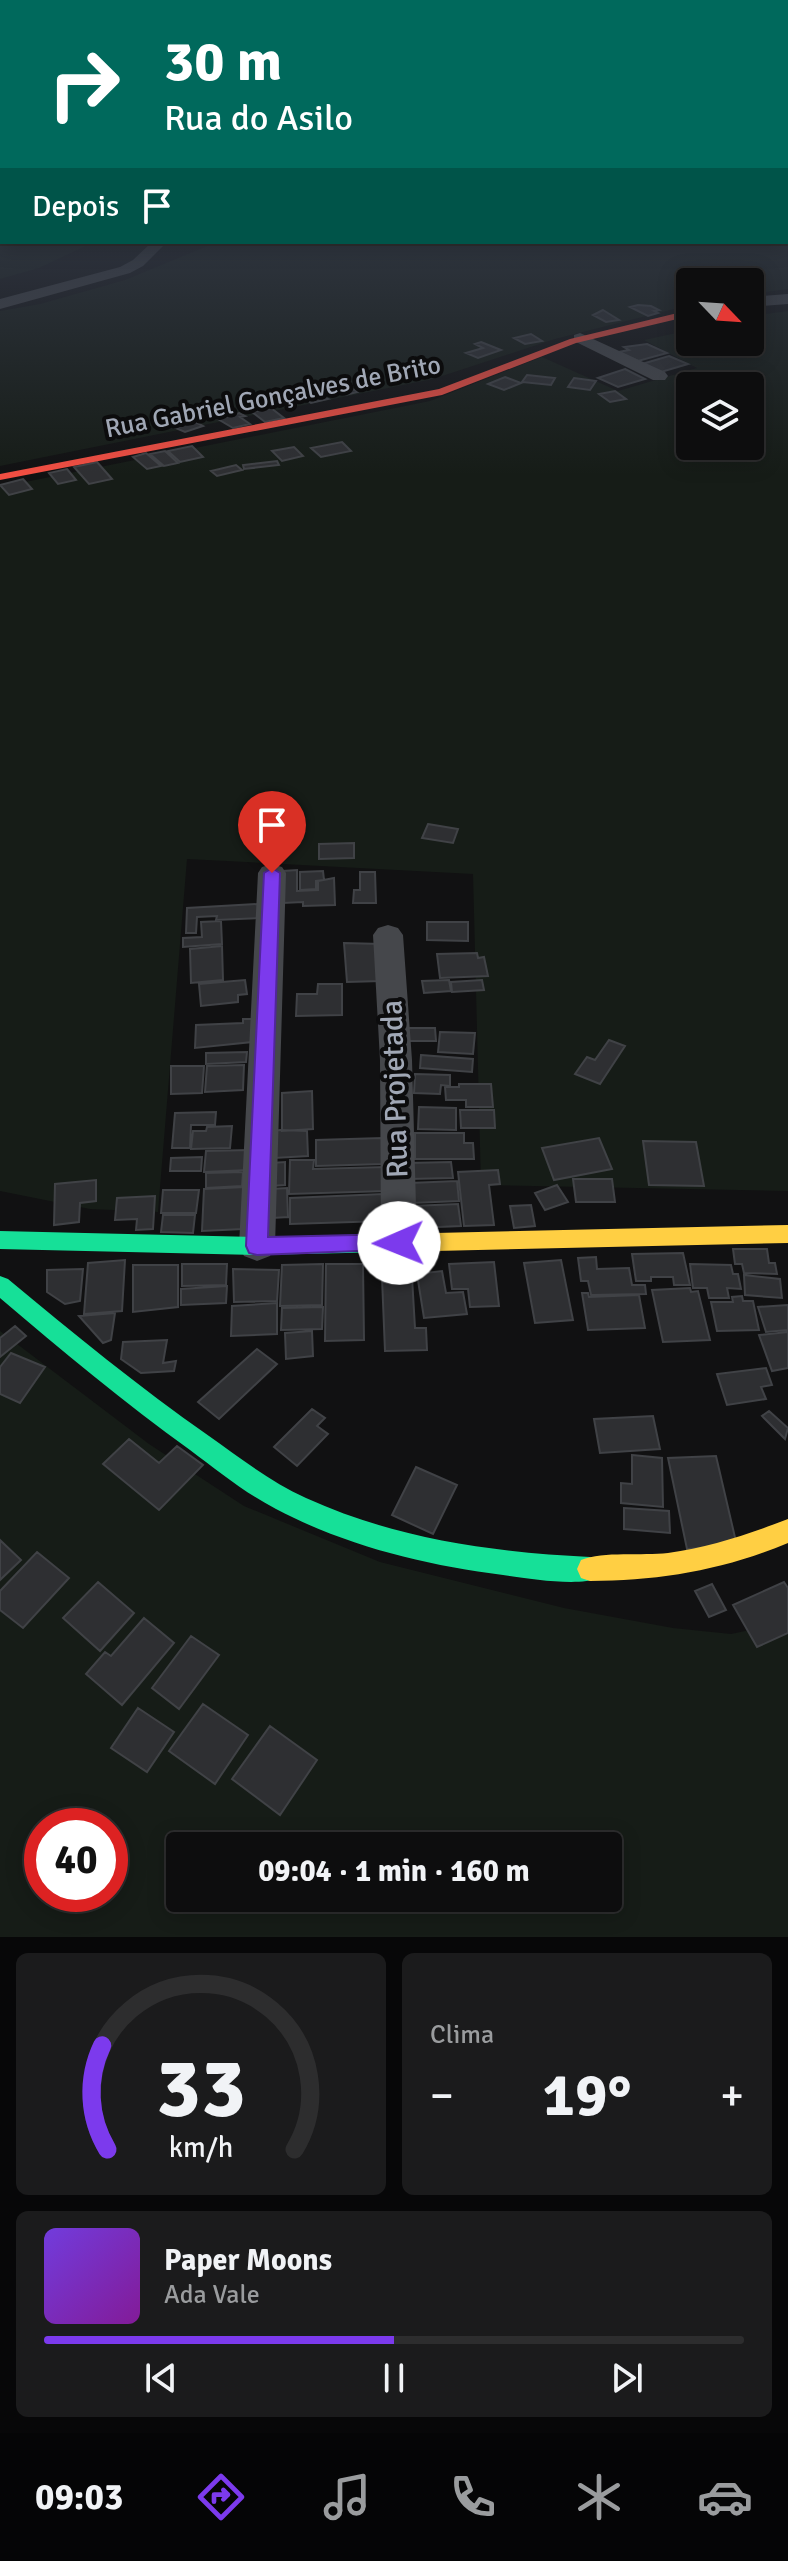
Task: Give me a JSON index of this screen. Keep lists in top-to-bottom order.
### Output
{
  "streets": {
    "street": ["Rua Gabriel Gonçalves de Brito", "Rua Projetada"]
  },
  "north": "bottom right",
  "page": {
    "turn": ["30 m", "Rua do Asilo"],
    "then": "Depois",
    "limit": "40",
    "trip": "09:04 · 1 min · 160 m",
    "tile": "Clima",
    "heat": ["−", "19°", "+"],
    "song": ["Paper Moons", "Ada Vale"],
    "tabs": "09:03",
    "gauge": ["33", "km/h"]
  }
}
